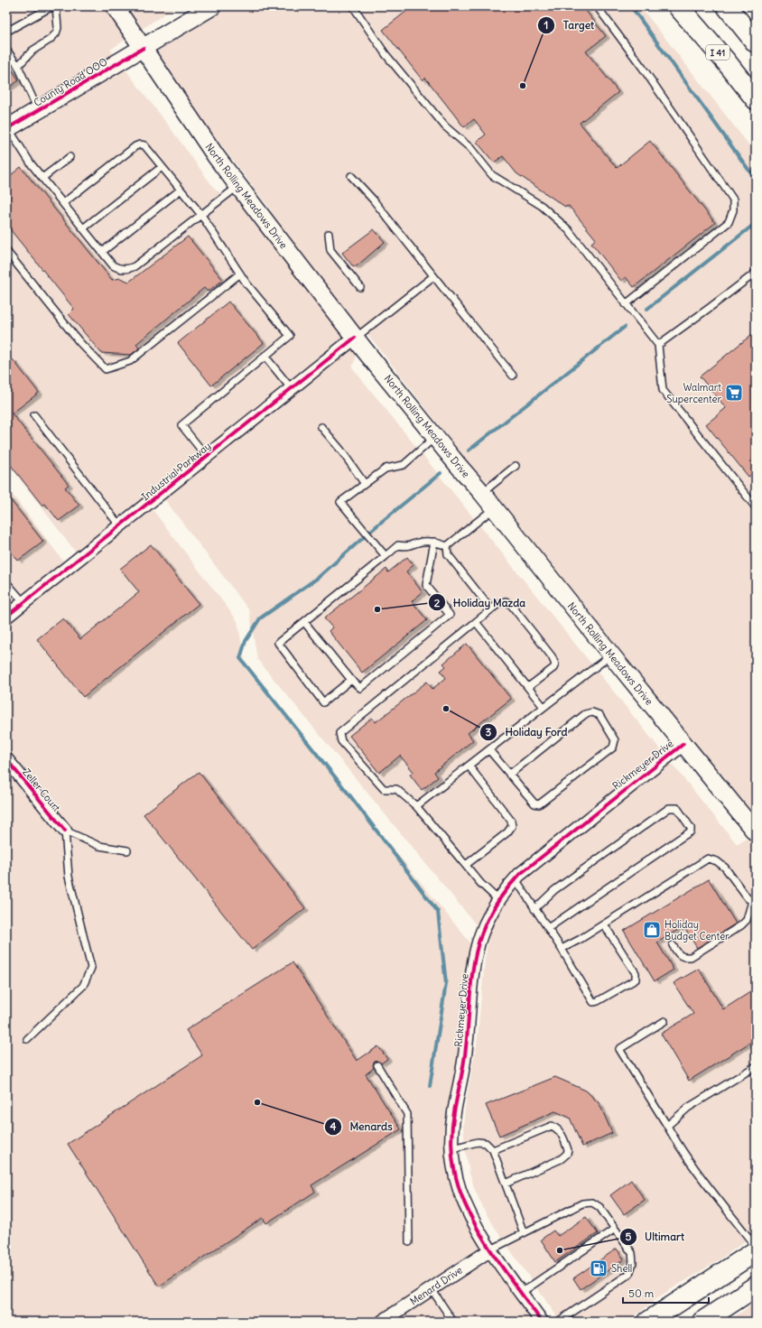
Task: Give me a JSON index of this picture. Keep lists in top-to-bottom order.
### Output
{
  "streets": {
    "main road": ["I 41", "County Road OOO", "North Rolling Meadows Drive"],
    "street": [
      "Industrial Parkway",
      "Rickmeyer Drive",
      "Zeller Court",
      "Menard Drive"
    ]
  },
  "crossings": [
    ["County Road OOO", "North Rolling Meadows Drive"],
    ["North Rolling Meadows Drive", "Industrial Parkway"],
    ["North Rolling Meadows Drive", "Rickmeyer Drive"],
    ["Rickmeyer Drive", "Menard Drive"]
  ],
  "places": {
    "other": [
      "Target",
      "Holiday Mazda",
      "Holiday Ford",
      "Menards",
      "Ultimart"
    ],
    "supermarket": ["Walmart Supercenter"],
    "shop": ["Holiday Budget Center"],
    "fuel station": ["Shell"]
  },
  "scale_bar": "50 m"
}
